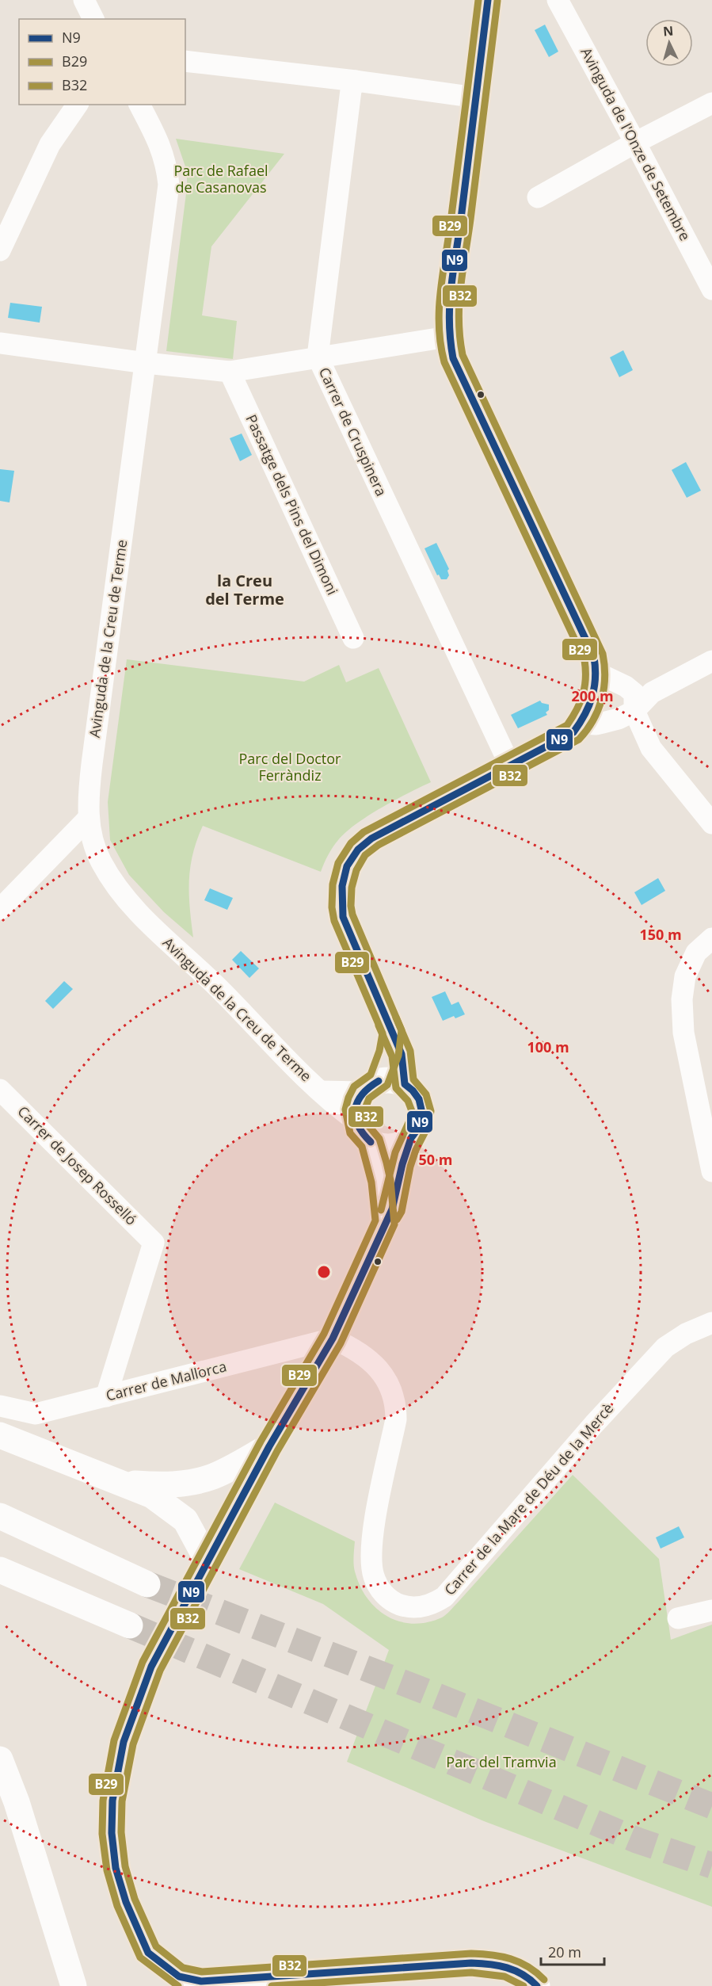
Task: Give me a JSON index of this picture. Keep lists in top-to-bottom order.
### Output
{
  "streets": {
    "street": [
      "Avinguda de l'Onze de Setembre",
      "Carrer de Cruspinera",
      "Passatge dels Pins del Dimoni",
      "Avinguda de la Creu de Terme",
      "Carrer de Josep Rosselló",
      "Carrer de Mallorca",
      "Carrer de la Mare de Déu de la Mercè"
    ]
  },
  "crossings": [
    ["Carrer de Josep Rosselló", "Carrer de Mallorca"],
    ["Carrer de Mallorca", "Carrer de la Mare de Déu de la Mercè"]
  ],
  "districts": ["la Creu del Terme"],
  "parks": ["Parc de Rafael de Casanovas", "Parc del Doctor Ferràndiz", "Parc del Tramvia"],
  "lines": ["transit line N9", "transit line B29", "transit line B32"],
  "legend": ["N9", "B29", "B32"],
  "scale_bar": "20 m",
  "north": "top",
  "rings": [
    "200 m",
    "150 m",
    "100 m",
    "50 m"
  ]
}
